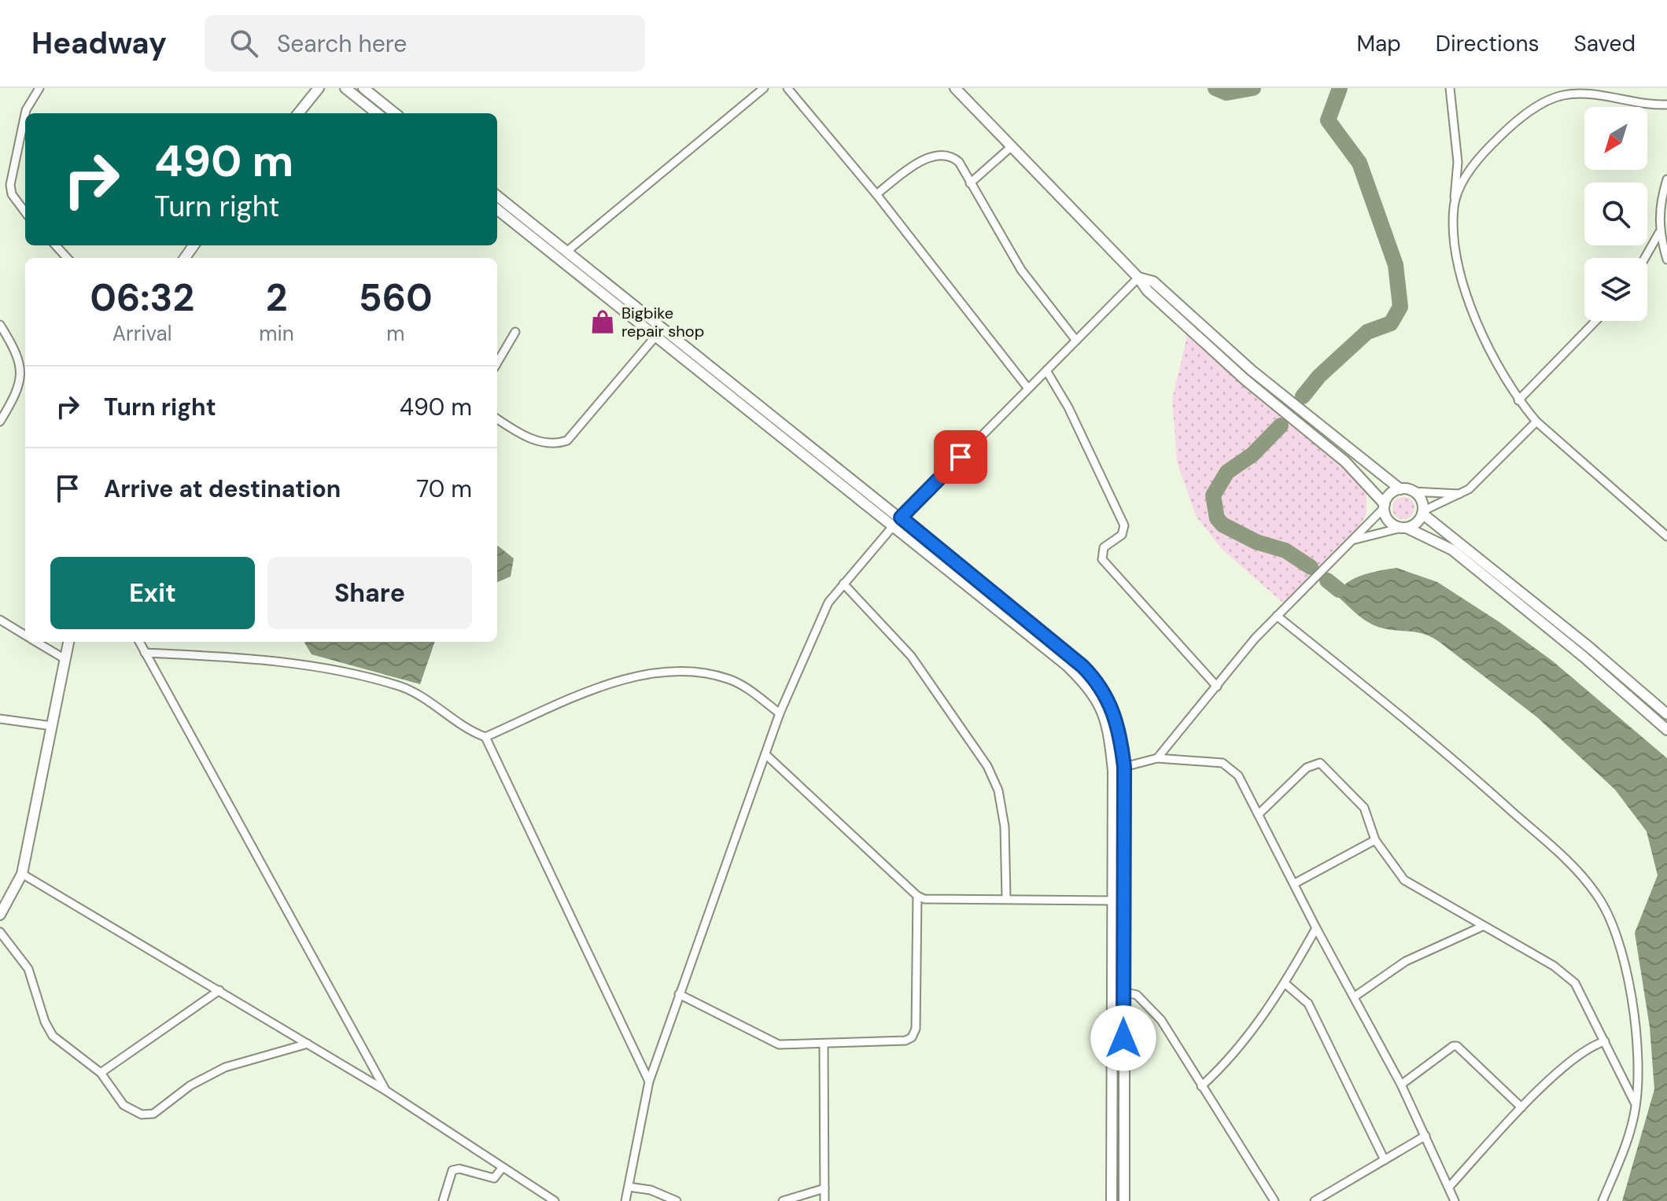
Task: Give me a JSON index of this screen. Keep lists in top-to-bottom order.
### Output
{
  "places": {
    "shop": ["Bigbike repair shop"]
  },
  "north": "bottom left",
  "page": {
    "header": "Headway",
    "search": "Search here",
    "nav": ["Map", "Directions", "Saved"],
    "turn": ["490 m", "Turn right"],
    "eta": [
      "06:32",
      "Arrival",
      "2",
      "min",
      "560",
      "m"
    ],
    "list": [
      {
        "name": "Turn right",
        "value": "490 m"
      },
      {
        "name": "Arrive at destination",
        "value": "70 m"
      }
    ],
    "buttons": ["Exit", "Share"]
  }
}
